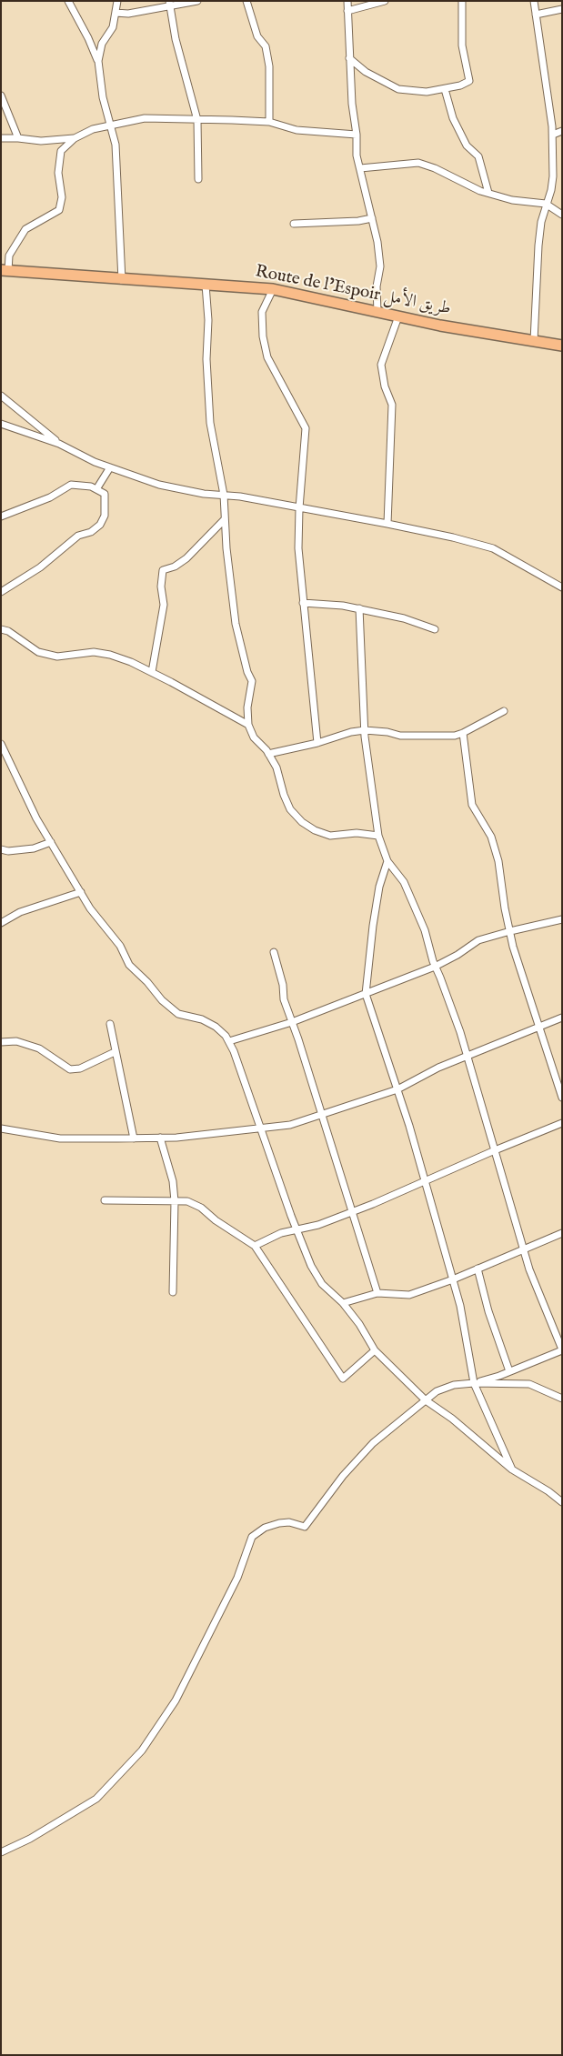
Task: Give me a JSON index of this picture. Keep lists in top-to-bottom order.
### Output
{
  "streets": {
    "highway": ["Route de l’Espoir طريق الأمل"]
  }
}
